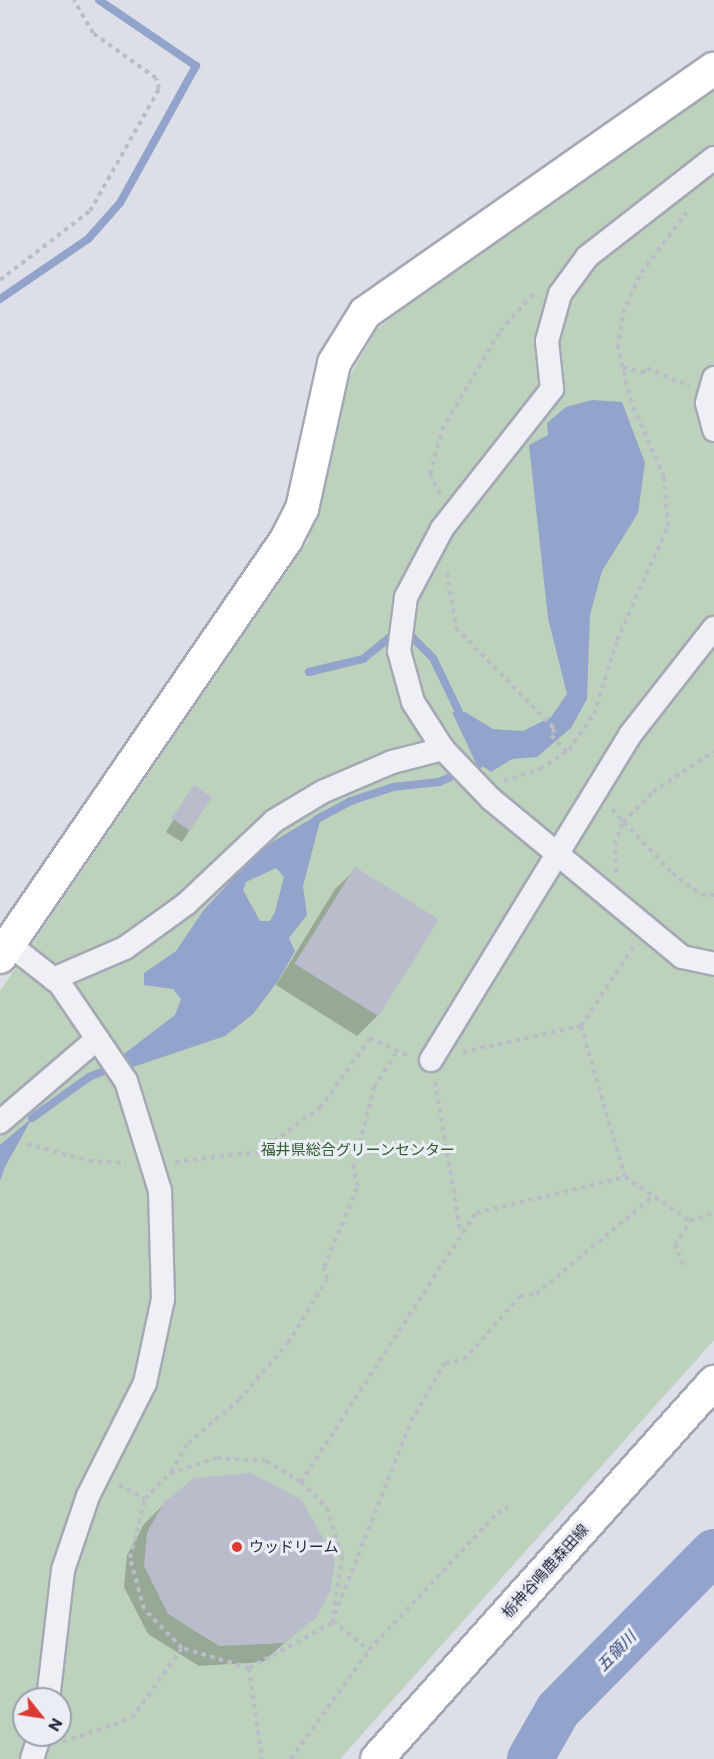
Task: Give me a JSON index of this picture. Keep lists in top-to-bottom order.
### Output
{
  "streets": {
    "street": ["栃神谷鳴鹿森田線"]
  },
  "water": ["五領川"],
  "parks": ["福井県総合グリーンセンター"],
  "places": ["ウッドリーム"],
  "north": "bottom right"
}
